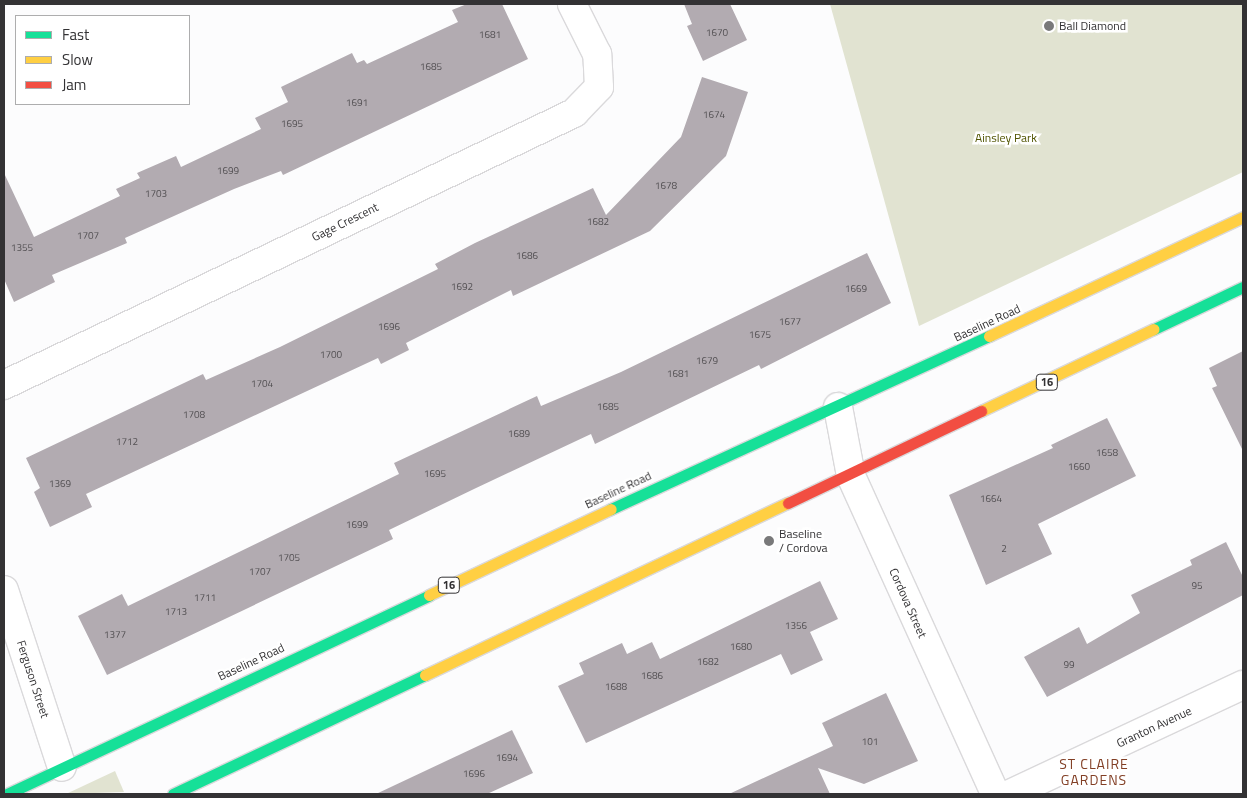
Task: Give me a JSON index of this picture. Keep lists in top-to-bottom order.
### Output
{
  "streets": {
    "main road": ["Baseline Road", "16"],
    "street": [
      "Gage Crescent",
      "Cordova Street",
      "Ferguson Street",
      "Granton Avenue"
    ]
  },
  "crossings": [
    ["Baseline Road", "Cordova Street"],
    ["Baseline Road", "Ferguson Street"],
    ["16", "Cordova Street"]
  ],
  "districts": ["ST CLAIRE GARDENS"],
  "parks": ["Ainsley Park"],
  "places": ["Ball Diamond", "Baseline / Cordova"],
  "house_numbers": [
    "1670",
    "1681",
    "1685",
    "1691",
    "1674",
    "1695",
    "1699",
    "1678",
    "1703",
    "1682",
    "1707",
    "1355",
    "1686",
    "1692",
    "1669",
    "1677",
    "1696",
    "1675",
    "1700",
    "1679",
    "1681",
    "1704",
    "1685",
    "1708",
    "1689",
    "1712",
    "1658",
    "1660",
    "1695",
    "1369",
    "1664",
    "1699",
    "2",
    "1705",
    "1707",
    "95",
    "1711",
    "1713",
    "1356",
    "1377",
    "1680",
    "1682",
    "99",
    "1686",
    "1688",
    "101",
    "1694",
    "1696"
  ],
  "legend": ["Fast", "Slow", "Jam"]
}
